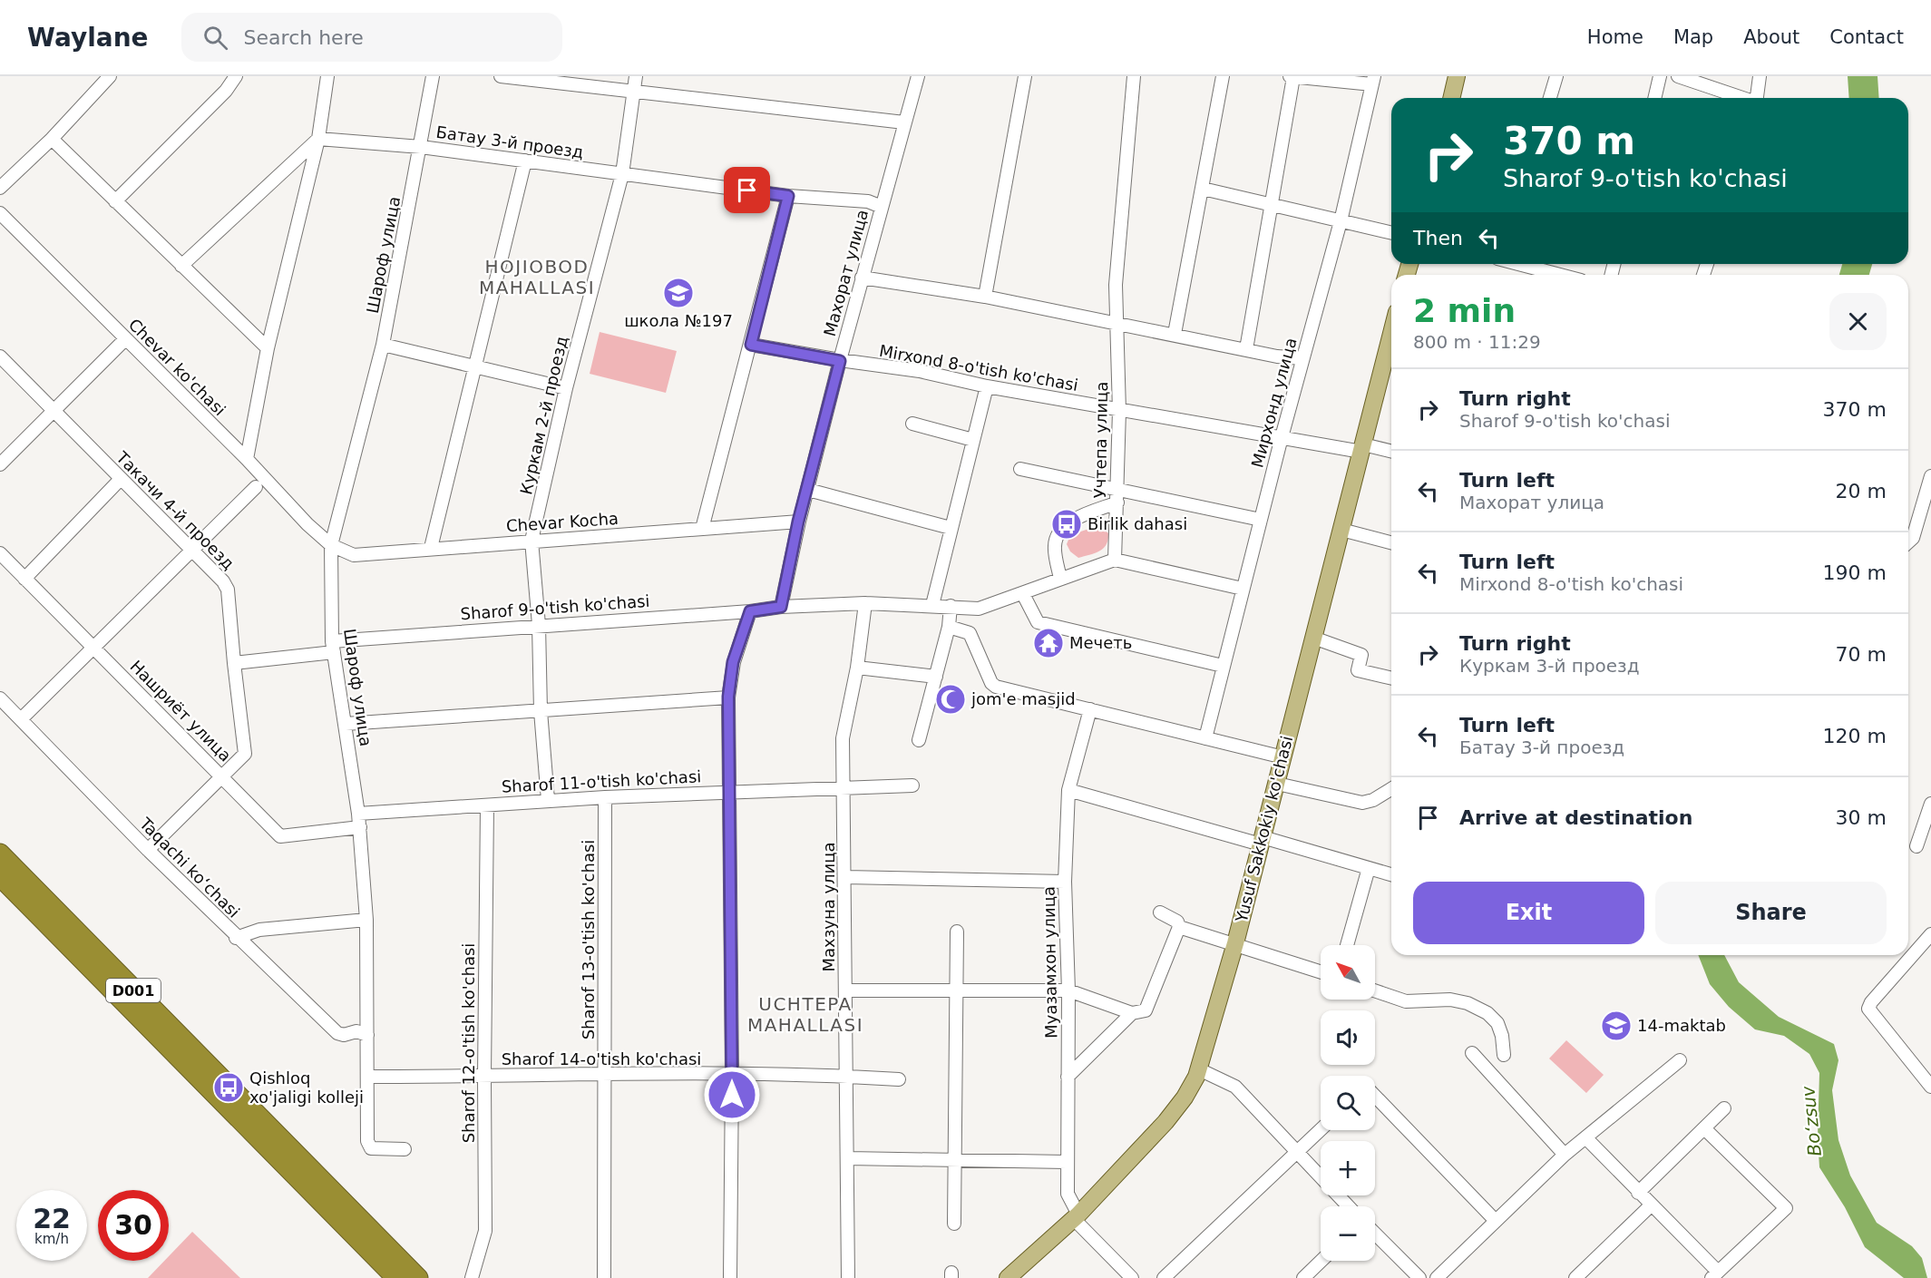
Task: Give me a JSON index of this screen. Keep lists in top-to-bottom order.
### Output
{
  "streets": {
    "highway": ["D001"],
    "main road": ["Yusuf Sakkokiy ko'chasi"],
    "street": [
      "Батау 3-й проезд",
      "Шароф улица",
      "Махорат улица",
      "Chevar ko'chasi",
      "Mirxond 8-o'tish ko'chasi",
      "Мирхонд улица",
      "Куркам 2-й проезд",
      "Учтепа улица",
      "Такачи 4-й проезд",
      "Chevar Kocha",
      "Sharof 9-o'tish ko'chasi",
      "Нашриёт улица",
      "Sharof 11-o'tish ko'chasi",
      "Taqachi koʻchasi",
      "Махзуна улица",
      "Sharof 13-o'tish ko'chasi",
      "Муазамхон улица",
      "Sharof 12-o'tish ko'chasi",
      "Sharof 14-o'tish ko'chasi"
    ]
  },
  "crossings": [
    ["Батау 3-й проезд", "Шароф улица"],
    ["Батау 3-й проезд", "Махорат улица"],
    ["Батау 3-й проезд", "Куркам 2-й проезд"],
    ["Шароф улица", "Chevar ko'chasi"],
    ["Шароф улица", "Chevar Kocha"],
    ["Шароф улица", "Sharof 9-o'tish ko'chasi"],
    ["Шароф улица", "Нашриёт улица"],
    ["Шароф улица", "Sharof 11-o'tish ko'chasi"],
    ["Шароф улица", "Taqachi koʻchasi"],
    ["Шароф улица", "Sharof 14-o'tish ko'chasi"],
    ["Махорат улица", "Mirxond 8-o'tish ko'chasi"],
    ["Махорат улица", "Chevar Kocha"],
    ["Махорат улица", "Sharof 9-o'tish ko'chasi"],
    ["Chevar ko'chasi", "Chevar Kocha"],
    ["Mirxond 8-o'tish ko'chasi", "Мирхонд улица"],
    ["Mirxond 8-o'tish ko'chasi", "Учтепа улица"],
    ["Mirxond 8-o'tish ko'chasi", "Yusuf Sakkokiy ko'chasi"],
    ["Куркам 2-й проезд", "Chevar Kocha"],
    ["Куркам 2-й проезд", "Sharof 9-o'tish ko'chasi"],
    ["Куркам 2-й проезд", "Sharof 11-o'tish ko'chasi"],
    ["Такачи 4-й проезд", "Sharof 9-o'tish ko'chasi"],
    ["Такачи 4-й проезд", "Нашриёт улица"],
    ["Такачи 4-й проезд", "Taqachi koʻchasi"],
    ["Sharof 11-o'tish ko'chasi", "Махзуна улица"],
    ["Sharof 11-o'tish ko'chasi", "Sharof 13-o'tish ko'chasi"],
    ["Sharof 11-o'tish ko'chasi", "Sharof 12-o'tish ko'chasi"],
    ["Yusuf Sakkokiy ko'chasi", "Муазамхон улица"],
    ["Махзуна улица", "Sharof 14-o'tish ko'chasi"],
    ["Sharof 13-o'tish ko'chasi", "Sharof 14-o'tish ko'chasi"],
    ["Sharof 12-o'tish ko'chasi", "Sharof 14-o'tish ko'chasi"]
  ],
  "districts": ["HOJIOBOD MAHALLASI", "UCHTEPA MAHALLASI"],
  "water": ["Boʻzsuv"],
  "places": {
    "school or university": ["школа №197", "14-maktab"],
    "bus stop": ["Birlik dahasi", "Qishloq xo'jaligi kolleji"],
    "temple": ["Мечеть"],
    "mosque": ["jom'e masjid"]
  },
  "north": "top left",
  "page": {
    "header": "Waylane",
    "search": "Search here",
    "nav": [
      "Home",
      "Map",
      "About",
      "Contact"
    ],
    "turn": ["370 m", "Sharof 9-o'tish ko'chasi"],
    "then": "Then",
    "heading": ["2 min", "800 m · 11:29"],
    "list": [
      {
        "name": "Turn right",
        "note": "Sharof 9-o'tish ko'chasi",
        "value": "370 m"
      },
      {
        "name": "Turn left",
        "note": "Махорат улица",
        "value": "20 m"
      },
      {
        "name": "Turn left",
        "note": "Mirxond 8-o'tish ko'chasi",
        "value": "190 m"
      },
      {
        "name": "Turn right",
        "note": "Куркам 3-й проезд",
        "value": "70 m"
      },
      {
        "name": "Turn left",
        "note": "Батау 3-й проезд",
        "value": "120 m"
      },
      {
        "name": "Arrive at destination",
        "value": "30 m"
      }
    ],
    "buttons": ["Exit", "Share"],
    "map_buttons": ["+", "−"],
    "speed": "22 km/h",
    "limit": "30"
  }
}
